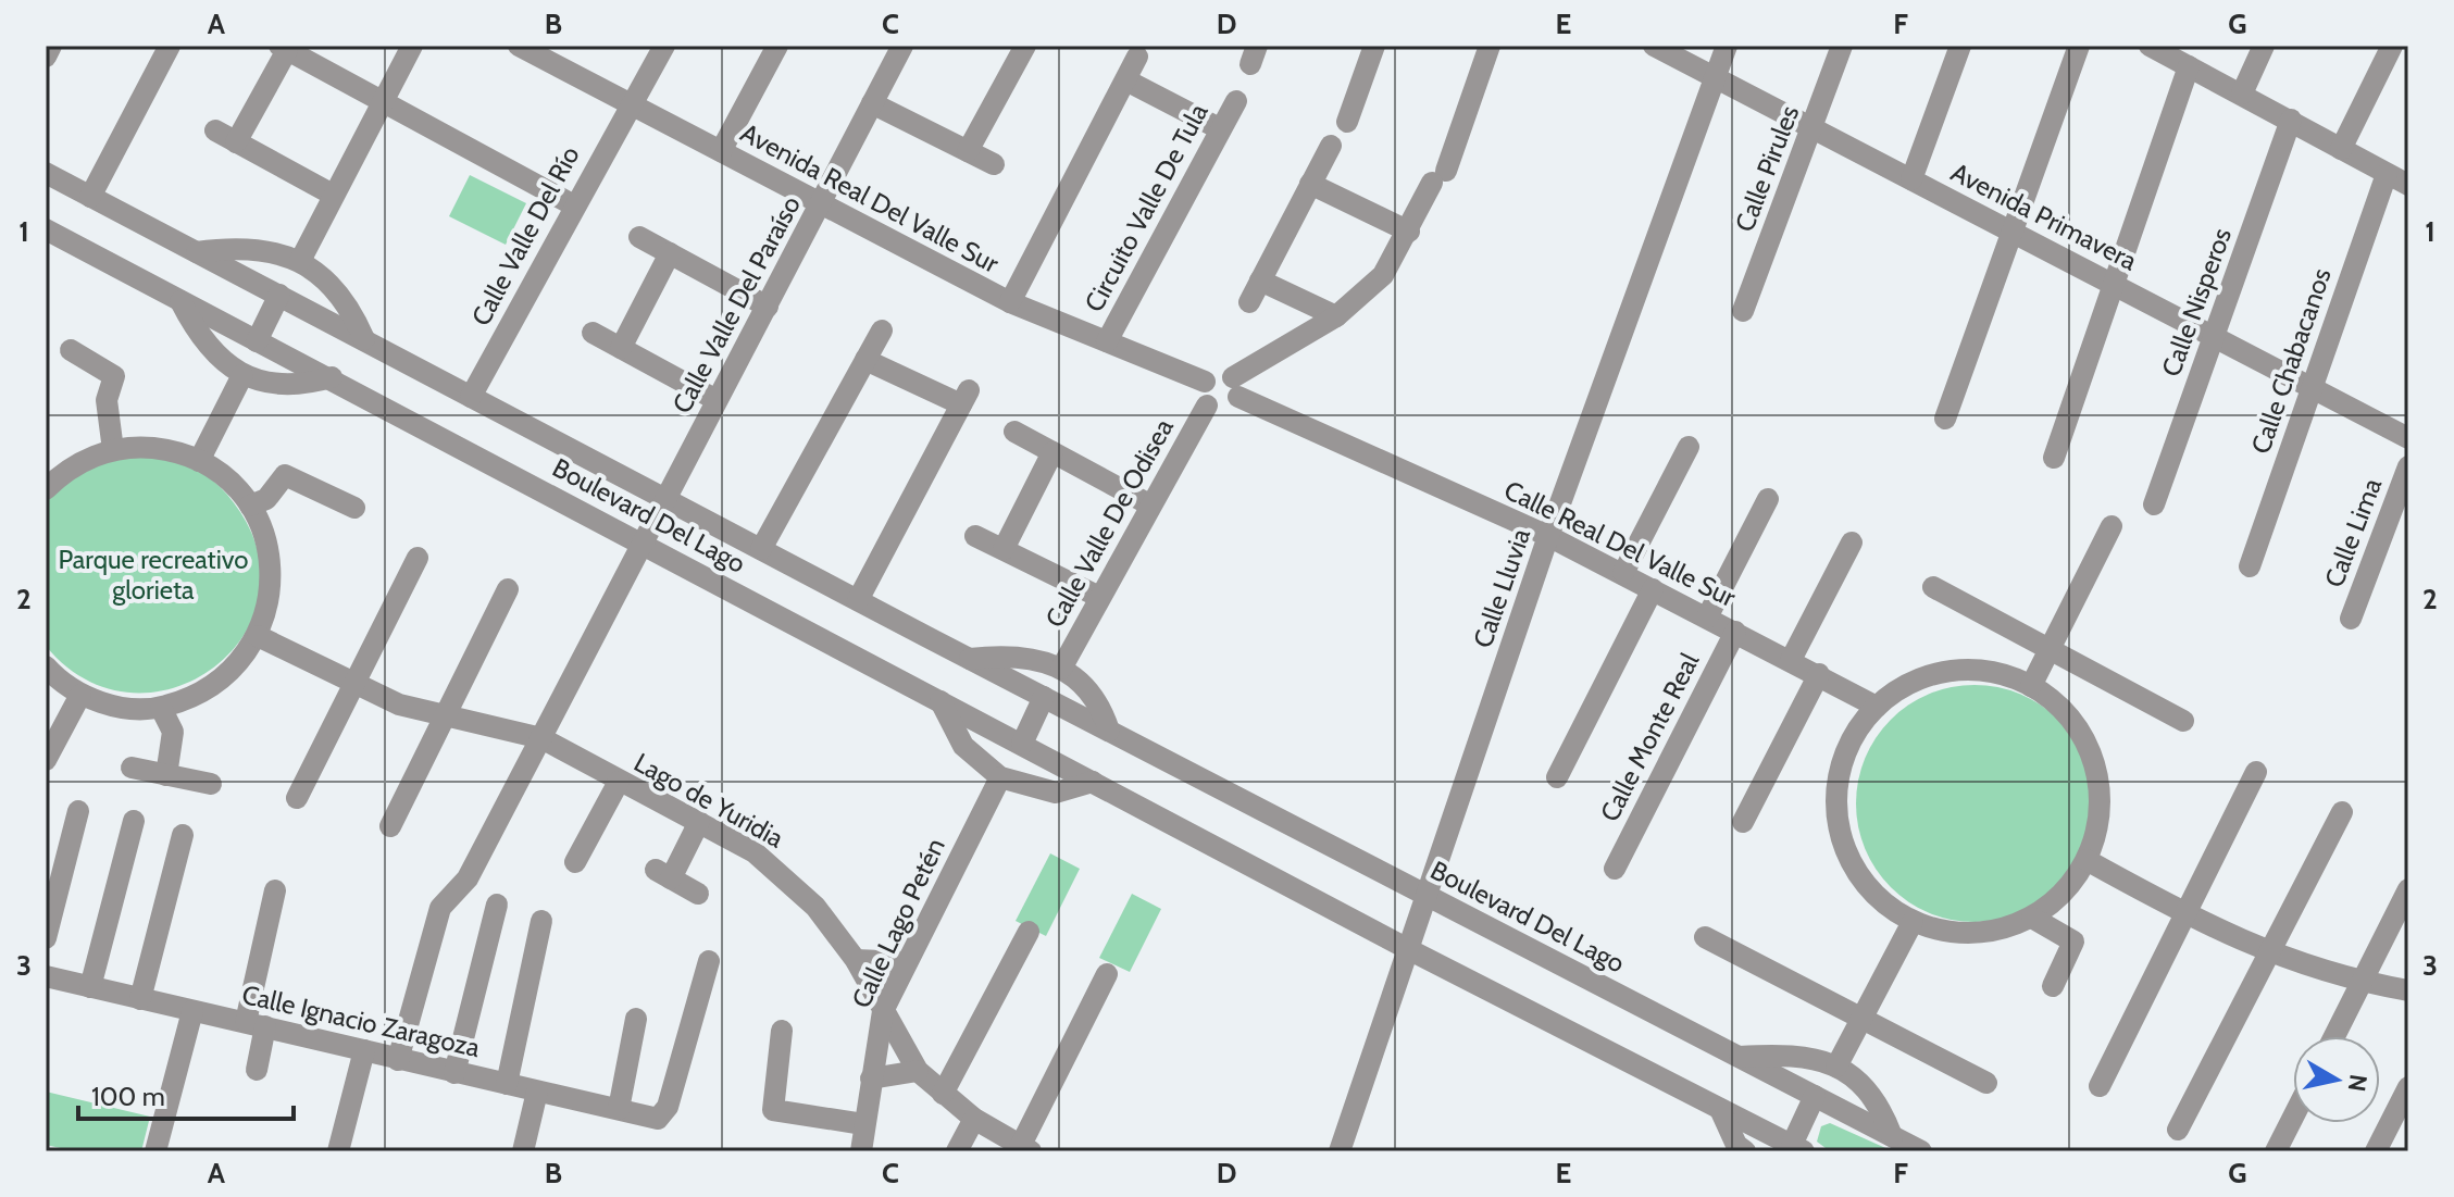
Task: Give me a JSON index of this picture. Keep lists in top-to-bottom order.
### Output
{
  "streets": {
    "street": [
      "Calle Pirules",
      "Avenida Real Del Valle Sur",
      "Circuito Valle De Tula",
      "Avenida Primavera",
      "Calle Valle Del Río",
      "Calle Nisperos",
      "Calle Valle Del Paraíso",
      "Calle Chabacanos",
      "Boulevard Del Lago",
      "Calle Valle De Odisea",
      "Calle Lima",
      "Calle Real Del Valle Sur",
      "Calle Lluvia",
      "Calle Monte Real",
      "Lago de Yuridia",
      "Calle Lago Petén",
      "Calle Ignacio Zaragoza"
    ]
  },
  "crossings": [
    ["Calle Pirules", "Avenida Primavera"],
    ["Avenida Real Del Valle Sur", "Circuito Valle De Tula"],
    ["Avenida Real Del Valle Sur", "Calle Valle Del Río"],
    ["Avenida Real Del Valle Sur", "Calle Valle Del Paraíso"],
    ["Avenida Real Del Valle Sur", "Calle Valle De Odisea"],
    ["Avenida Real Del Valle Sur", "Calle Real Del Valle Sur"],
    ["Avenida Primavera", "Calle Nisperos"],
    ["Avenida Primavera", "Calle Chabacanos"],
    ["Avenida Primavera", "Calle Lluvia"],
    ["Calle Valle Del Río", "Boulevard Del Lago"],
    ["Calle Valle Del Paraíso", "Boulevard Del Lago"],
    ["Calle Valle Del Paraíso", "Lago de Yuridia"],
    ["Calle Valle Del Paraíso", "Calle Ignacio Zaragoza"],
    ["Boulevard Del Lago", "Calle Valle De Odisea"],
    ["Boulevard Del Lago", "Calle Lluvia"],
    ["Calle Valle De Odisea", "Calle Real Del Valle Sur"],
    ["Calle Real Del Valle Sur", "Calle Lluvia"],
    ["Calle Real Del Valle Sur", "Calle Monte Real"],
    ["Lago de Yuridia", "Calle Lago Petén"]
  ],
  "parks": ["Parque recreativo glorieta"],
  "scale_bar": "100 m",
  "north": "right",
  "grid": {
    "columns": [
      "A",
      "B",
      "C",
      "D",
      "E",
      "F",
      "G"
    ],
    "rows": ["1", "2", "3"]
  }
}
